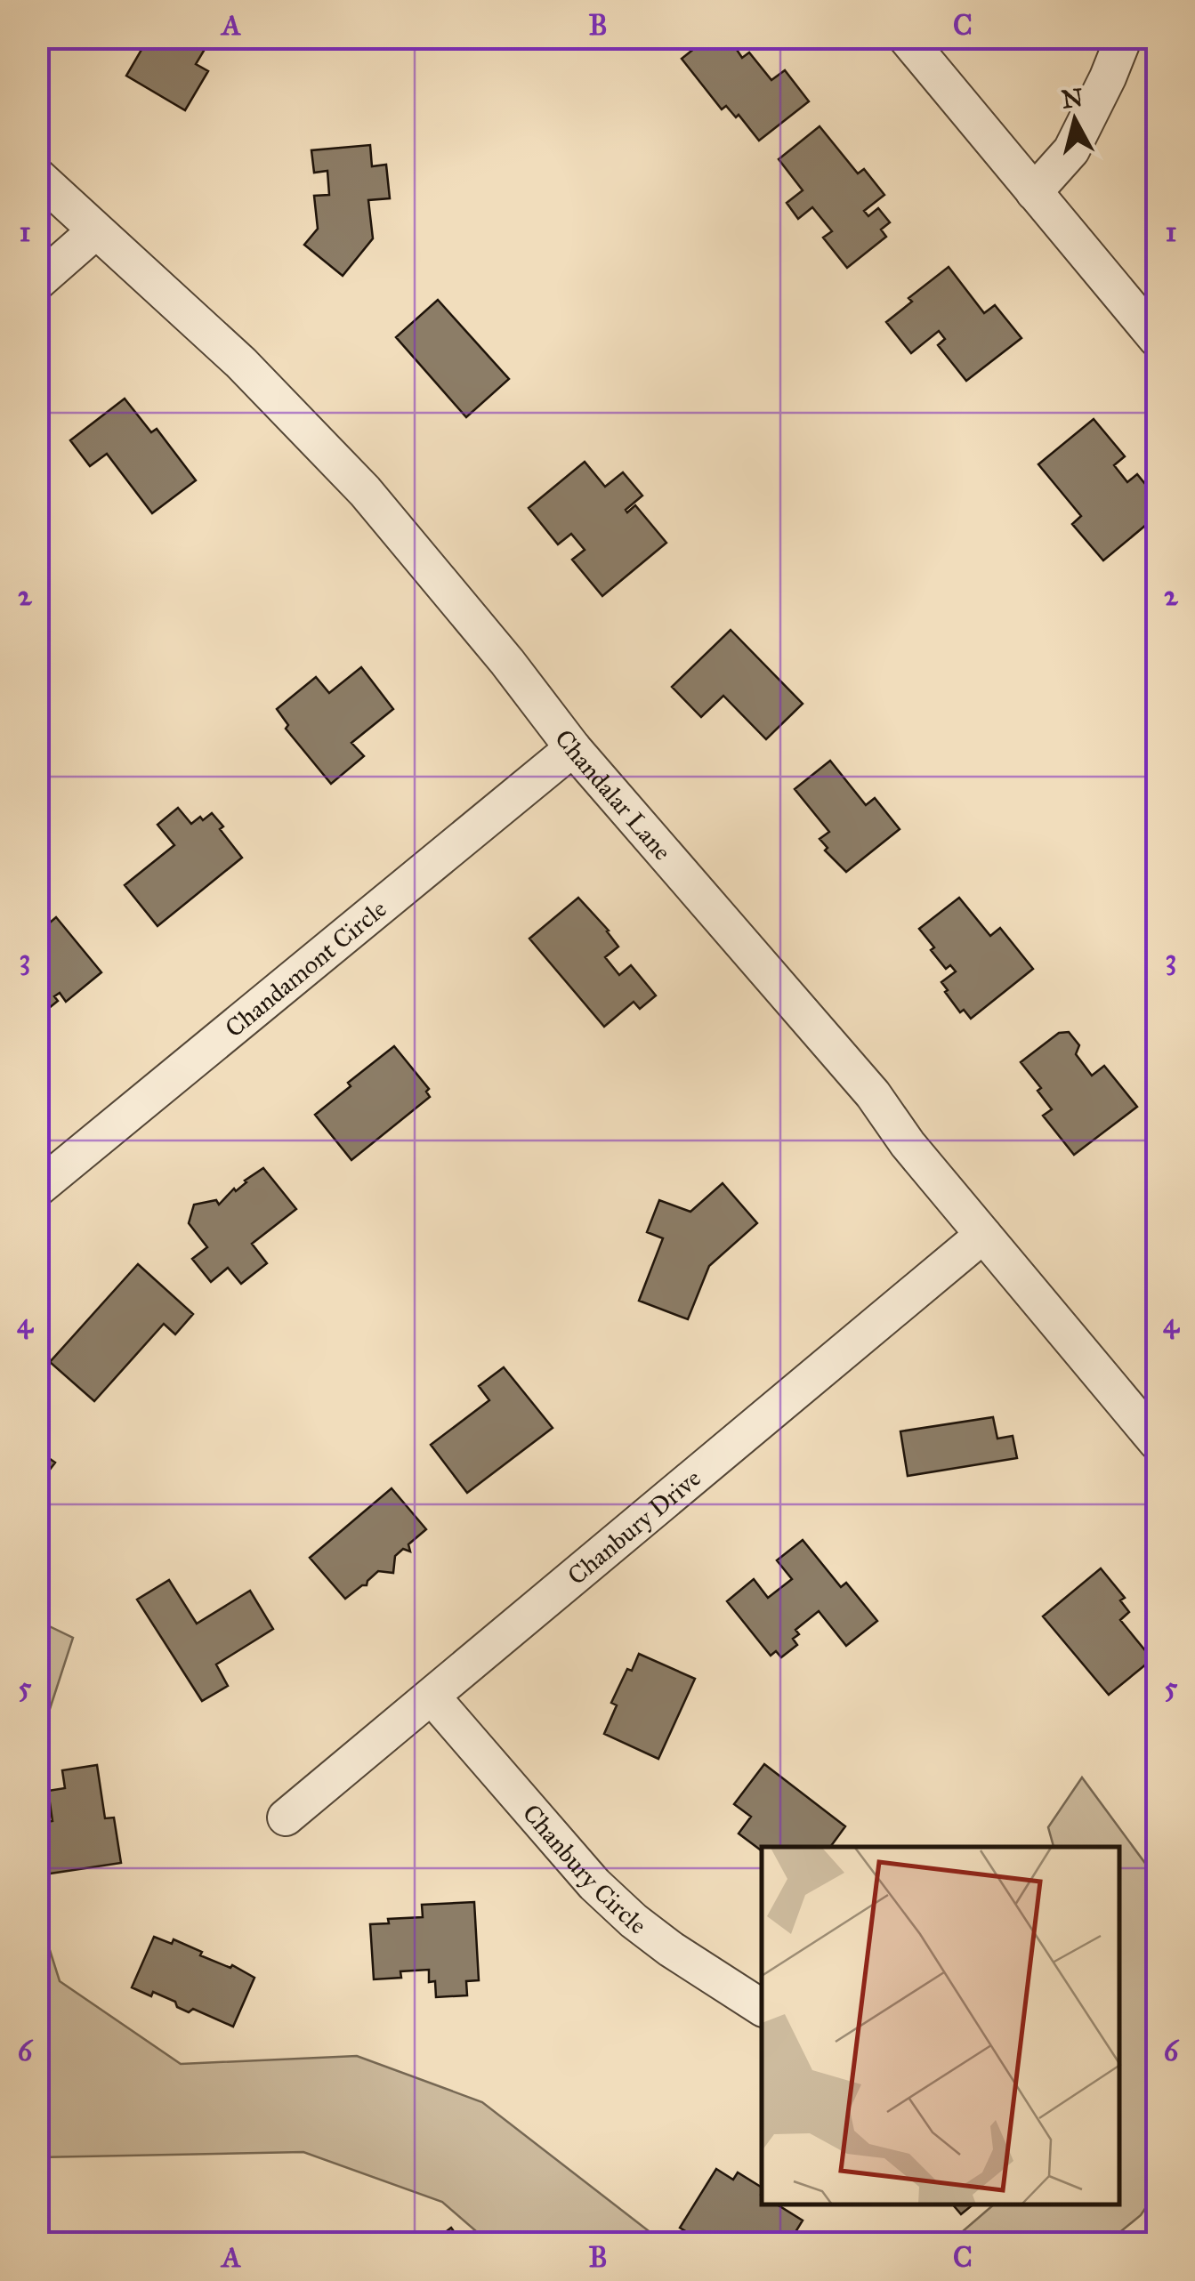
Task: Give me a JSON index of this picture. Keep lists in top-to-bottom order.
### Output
{
  "streets": {
    "street": [
      "Chandalar Lane",
      "Chandamont Circle",
      "Chanbury Drive",
      "Chanbury Circle"
    ]
  },
  "crossings": [
    ["Chandalar Lane", "Chandamont Circle"],
    ["Chandalar Lane", "Chanbury Drive"],
    ["Chanbury Drive", "Chanbury Circle"]
  ],
  "north": "top",
  "grid": {
    "columns": ["A", "B", "C"],
    "rows": [
      "1",
      "2",
      "3",
      "4",
      "5",
      "6"
    ]
  }
}
